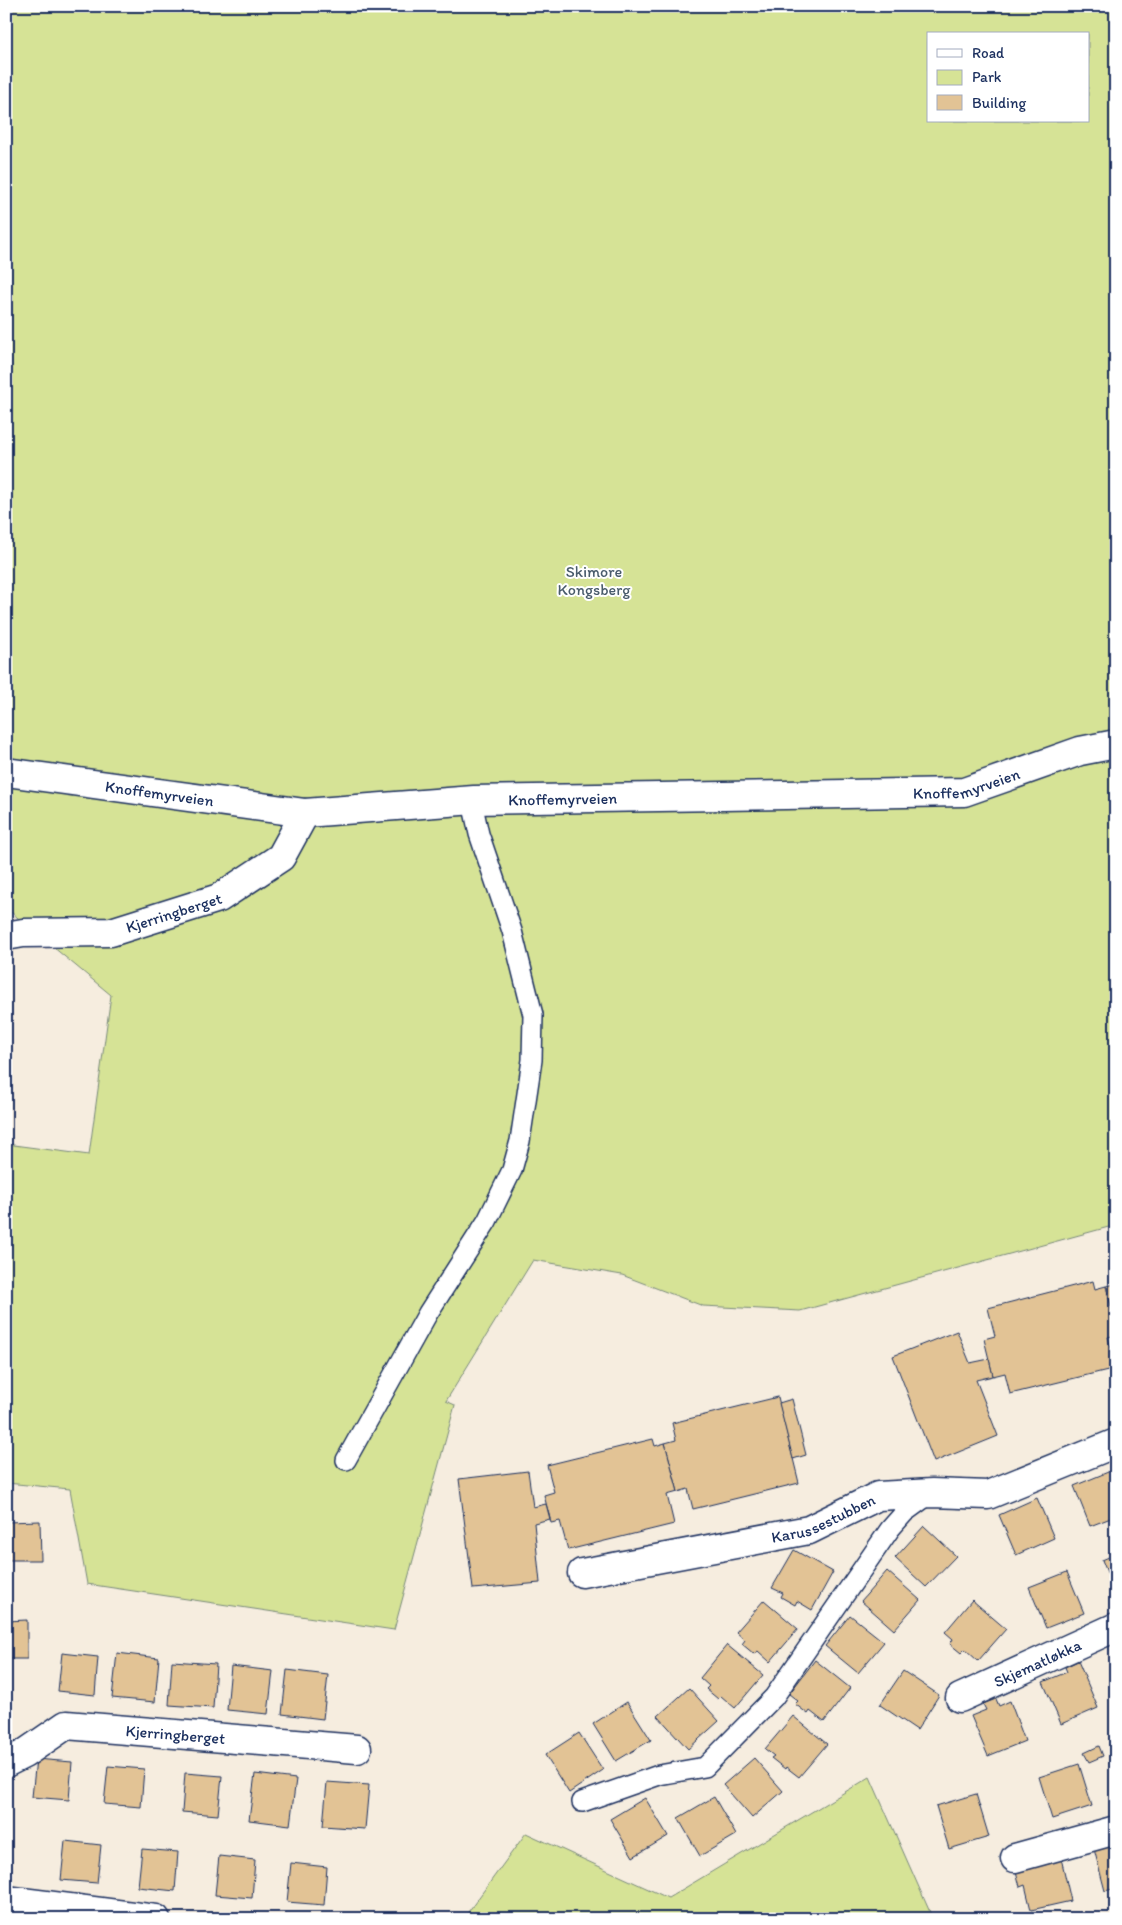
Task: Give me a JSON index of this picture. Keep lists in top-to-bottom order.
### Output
{
  "streets": {
    "street": [
      "Knoffemyrveien",
      "Kjerringberget",
      "Karussestubben",
      "Skjematløkka"
    ]
  },
  "crossings": [
    ["Knoffemyrveien", "Kjerringberget"]
  ],
  "parks": ["Skimore Kongsberg"],
  "legend": ["Road", "Park", "Building"]
}
